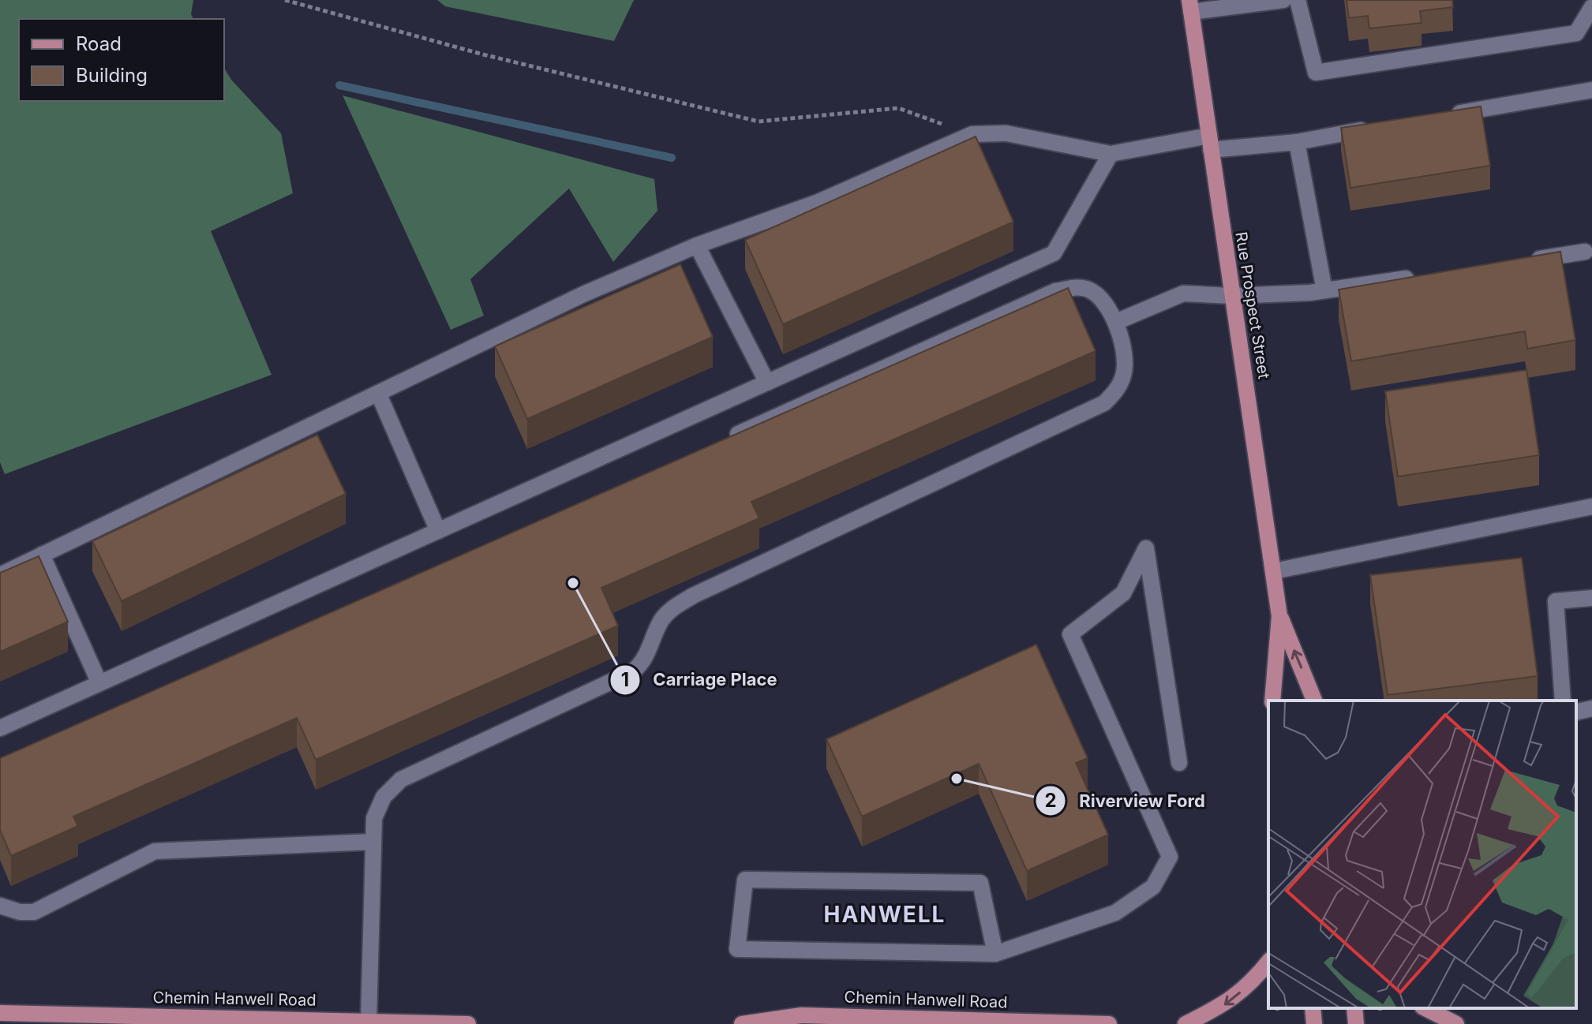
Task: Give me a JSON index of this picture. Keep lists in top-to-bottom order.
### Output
{
  "streets": {
    "main road": ["Rue Prospect Street", "Chemin Hanwell Road"]
  },
  "districts": ["HANWELL"],
  "places": ["Carriage Place", "Riverview Ford"],
  "legend": ["Road", "Building"]
}
